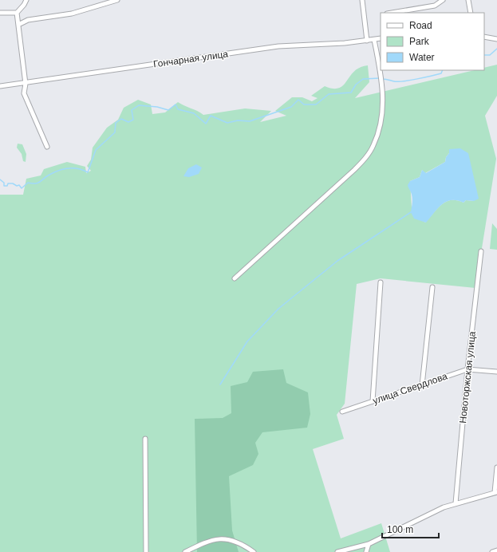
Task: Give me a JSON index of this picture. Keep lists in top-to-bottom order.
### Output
{
  "streets": {
    "street": ["Гончарная улица", "Новоторжская улица", "улица Свердлова"]
  },
  "crossings": [
    ["Новоторжская улица", "улица Свердлова"]
  ],
  "legend": ["Road", "Park", "Water"],
  "scale_bar": "100 m"
}
